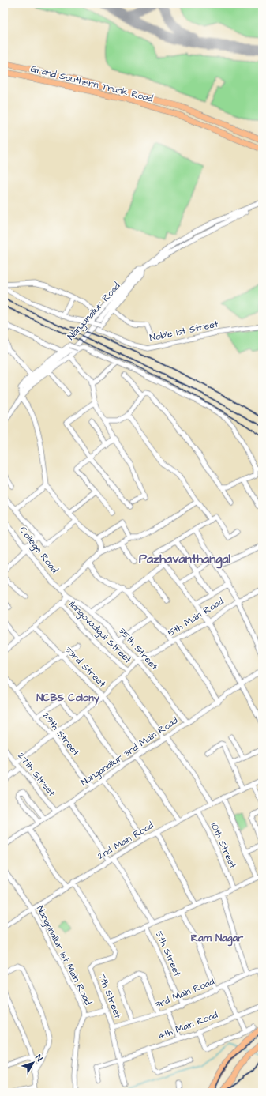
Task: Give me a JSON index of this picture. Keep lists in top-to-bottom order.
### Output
{
  "streets": {
    "main road": ["Grand Southern Trunk Road"],
    "street": [
      "Nanganallur Road",
      "Noble 1st Street",
      "College Road",
      "5th Main Road",
      "Ilangovadigal Street",
      "35th Street",
      "33rd Street",
      "29th Street",
      "Nanganallur 3rd Main Road",
      "27th Street",
      "2nd Main Road",
      "10th Street",
      "5th Street",
      "Nanganallur 1st Main Road",
      "3rd Main Road",
      "7th Street",
      "4th Main Road"
    ]
  },
  "crossings": [
    ["College Road", "35th Street"],
    ["5th Main Road", "Ilangovadigal Street"],
    ["5th Main Road", "35th Street"],
    ["5th Main Road", "33rd Street"],
    ["5th Main Road", "29th Street"],
    ["5th Main Road", "27th Street"],
    ["35th Street", "Nanganallur 3rd Main Road"],
    ["33rd Street", "Nanganallur 3rd Main Road"],
    ["29th Street", "Nanganallur 3rd Main Road"],
    ["Nanganallur 3rd Main Road", "27th Street"],
    ["2nd Main Road", "10th Street"],
    ["2nd Main Road", "Nanganallur 1st Main Road"],
    ["2nd Main Road", "7th Street"],
    ["5th Street", "3rd Main Road"],
    ["3rd Main Road", "7th Street"],
    ["7th Street", "4th Main Road"]
  ],
  "districts": ["Pazhavanthangal", "NCBS Colony", "Ram Nagar"],
  "north": "top right"
}
